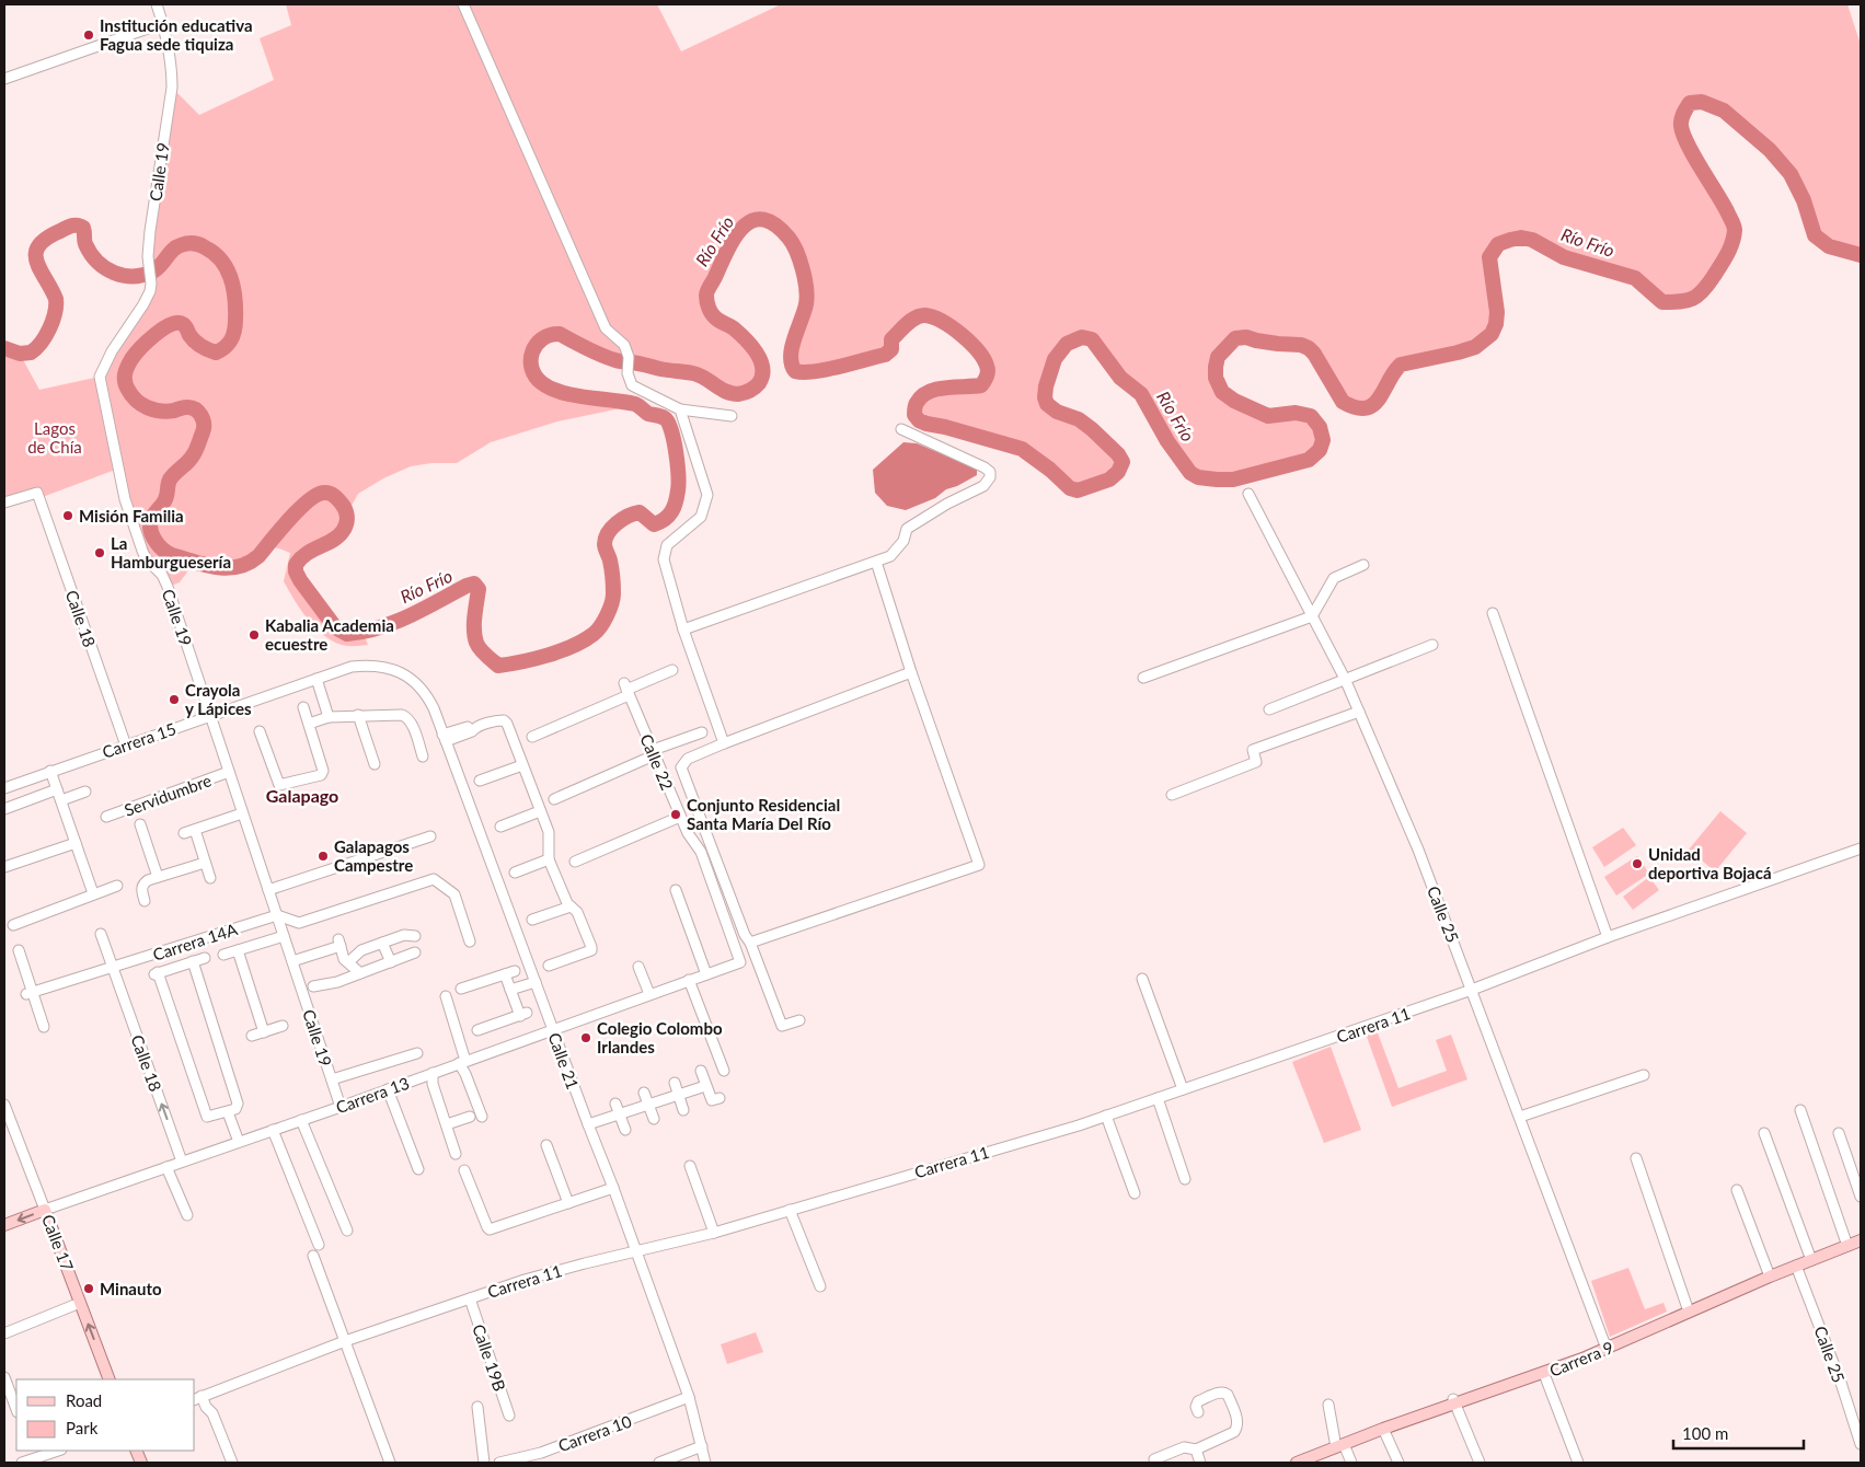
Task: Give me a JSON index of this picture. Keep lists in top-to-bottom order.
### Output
{
  "streets": {
    "main road": ["Carrera 13", "Calle 17", "Carrera 9"],
    "street": [
      "Calle 19",
      "Calle 18",
      "Carrera 15",
      "Calle 22",
      "Servidumbre",
      "Calle 25",
      "Carrera 14A",
      "Carrera 11",
      "Calle 21",
      "Calle 19B",
      "Carrera 10"
    ]
  },
  "crossings": [
    ["Calle 19", "Carrera 15"],
    ["Calle 19", "Servidumbre"],
    ["Calle 19", "Carrera 14A"],
    ["Calle 19", "Carrera 13"],
    ["Calle 18", "Carrera 15"],
    ["Calle 18", "Carrera 14A"],
    ["Calle 18", "Carrera 13"],
    ["Carrera 15", "Calle 21"],
    ["Calle 22", "Carrera 13"],
    ["Calle 25", "Carrera 11"],
    ["Calle 25", "Carrera 9"],
    ["Carrera 11", "Calle 21"],
    ["Carrera 11", "Calle 19B"],
    ["Calle 21", "Carrera 13"],
    ["Calle 21", "Carrera 10"],
    ["Carrera 13", "Calle 17"]
  ],
  "districts": ["Galapago"],
  "water": ["Río Frío"],
  "parks": ["Lagos de Chía"],
  "places": [
    "Institución educativa Fagua sede tiquiza",
    "Misión Familia",
    "La Hamburguesería",
    "Kabalia Academia ecuestre",
    "Crayola y Lápices",
    "Conjunto Residencial Santa María Del Río",
    "Galapagos Campestre",
    "Unidad deportiva Bojacá",
    "Colegio Colombo Irlandes",
    "Minauto"
  ],
  "legend": ["Road", "Park"],
  "scale_bar": "100 m"
}
